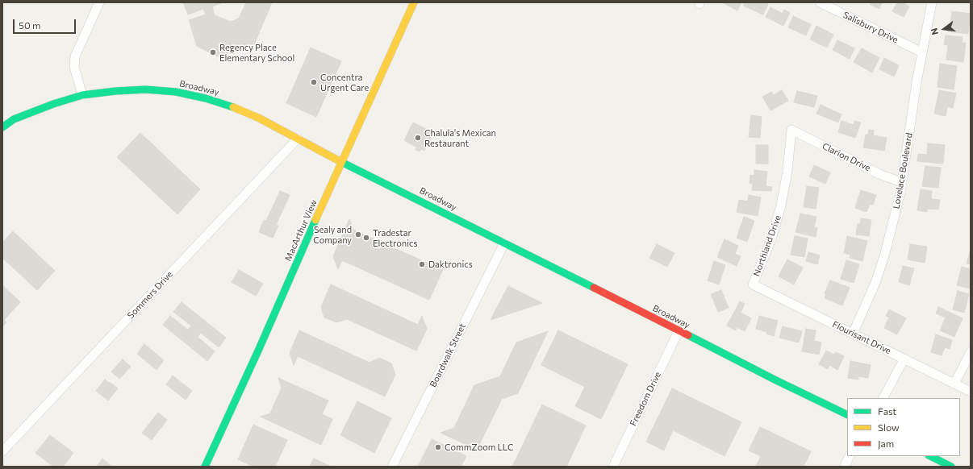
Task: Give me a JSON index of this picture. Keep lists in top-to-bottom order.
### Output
{
  "streets": {
    "main road": ["Broadway", "MacArthur View"],
    "street": [
      "Salisbury Drive",
      "Clarion Drive",
      "Lovelace Boulevard",
      "Northland Drive",
      "Sommers Drive",
      "Flourisant Drive",
      "Boardwalk Street",
      "Freedom Drive"
    ]
  },
  "crossings": [
    ["Salisbury Drive", "Lovelace Boulevard"],
    ["Broadway", "MacArthur View"],
    ["Broadway", "Sommers Drive"],
    ["Broadway", "Boardwalk Street"],
    ["Broadway", "Freedom Drive"],
    ["Clarion Drive", "Lovelace Boulevard"],
    ["Clarion Drive", "Northland Drive"],
    ["Lovelace Boulevard", "Flourisant Drive"],
    ["Northland Drive", "Flourisant Drive"]
  ],
  "places": [
    "Regency Place Elementary School",
    "Concentra Urgent Care",
    "Chalula's Mexican Restaurant",
    "Sealy and Company",
    "Tradestar Electronics",
    "Daktronics",
    "CommZoom LLC"
  ],
  "legend": ["Fast", "Slow", "Jam"],
  "scale_bar": "50 m",
  "north": "left"
}
